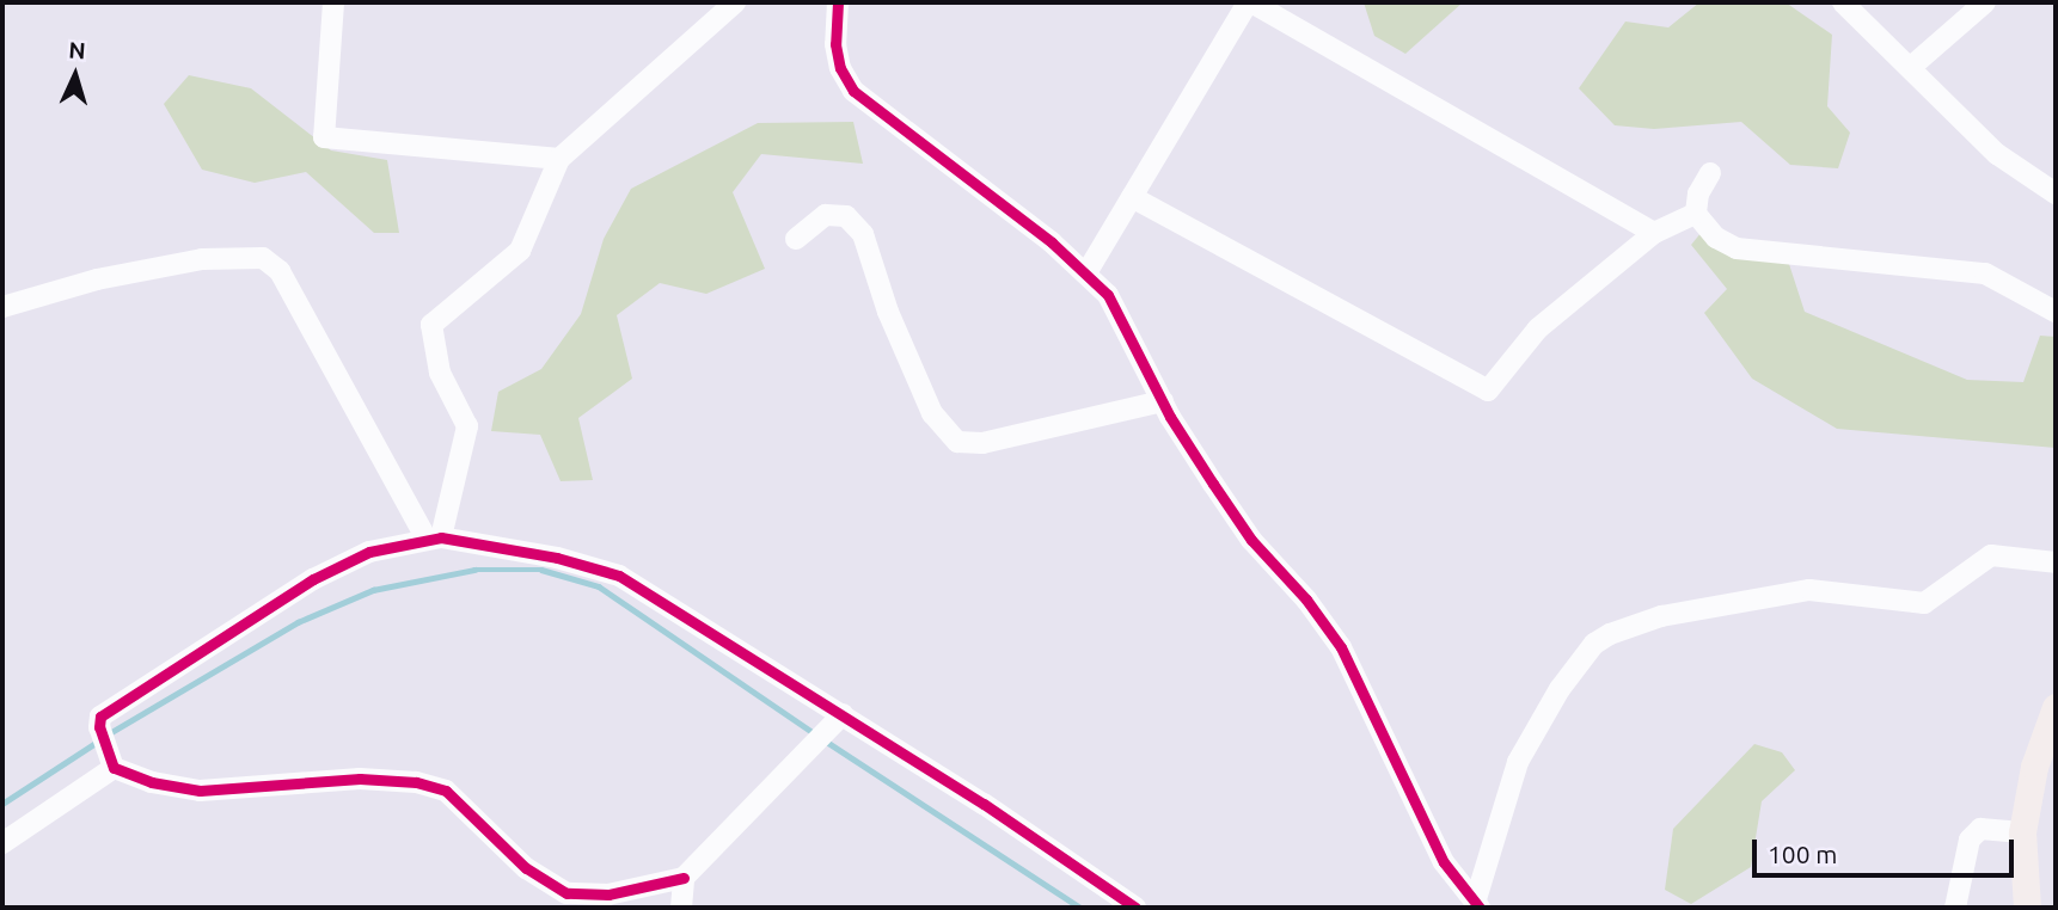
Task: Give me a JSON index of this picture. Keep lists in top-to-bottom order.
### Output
{
  "scale_bar": "100 m",
  "north": "top"
}
